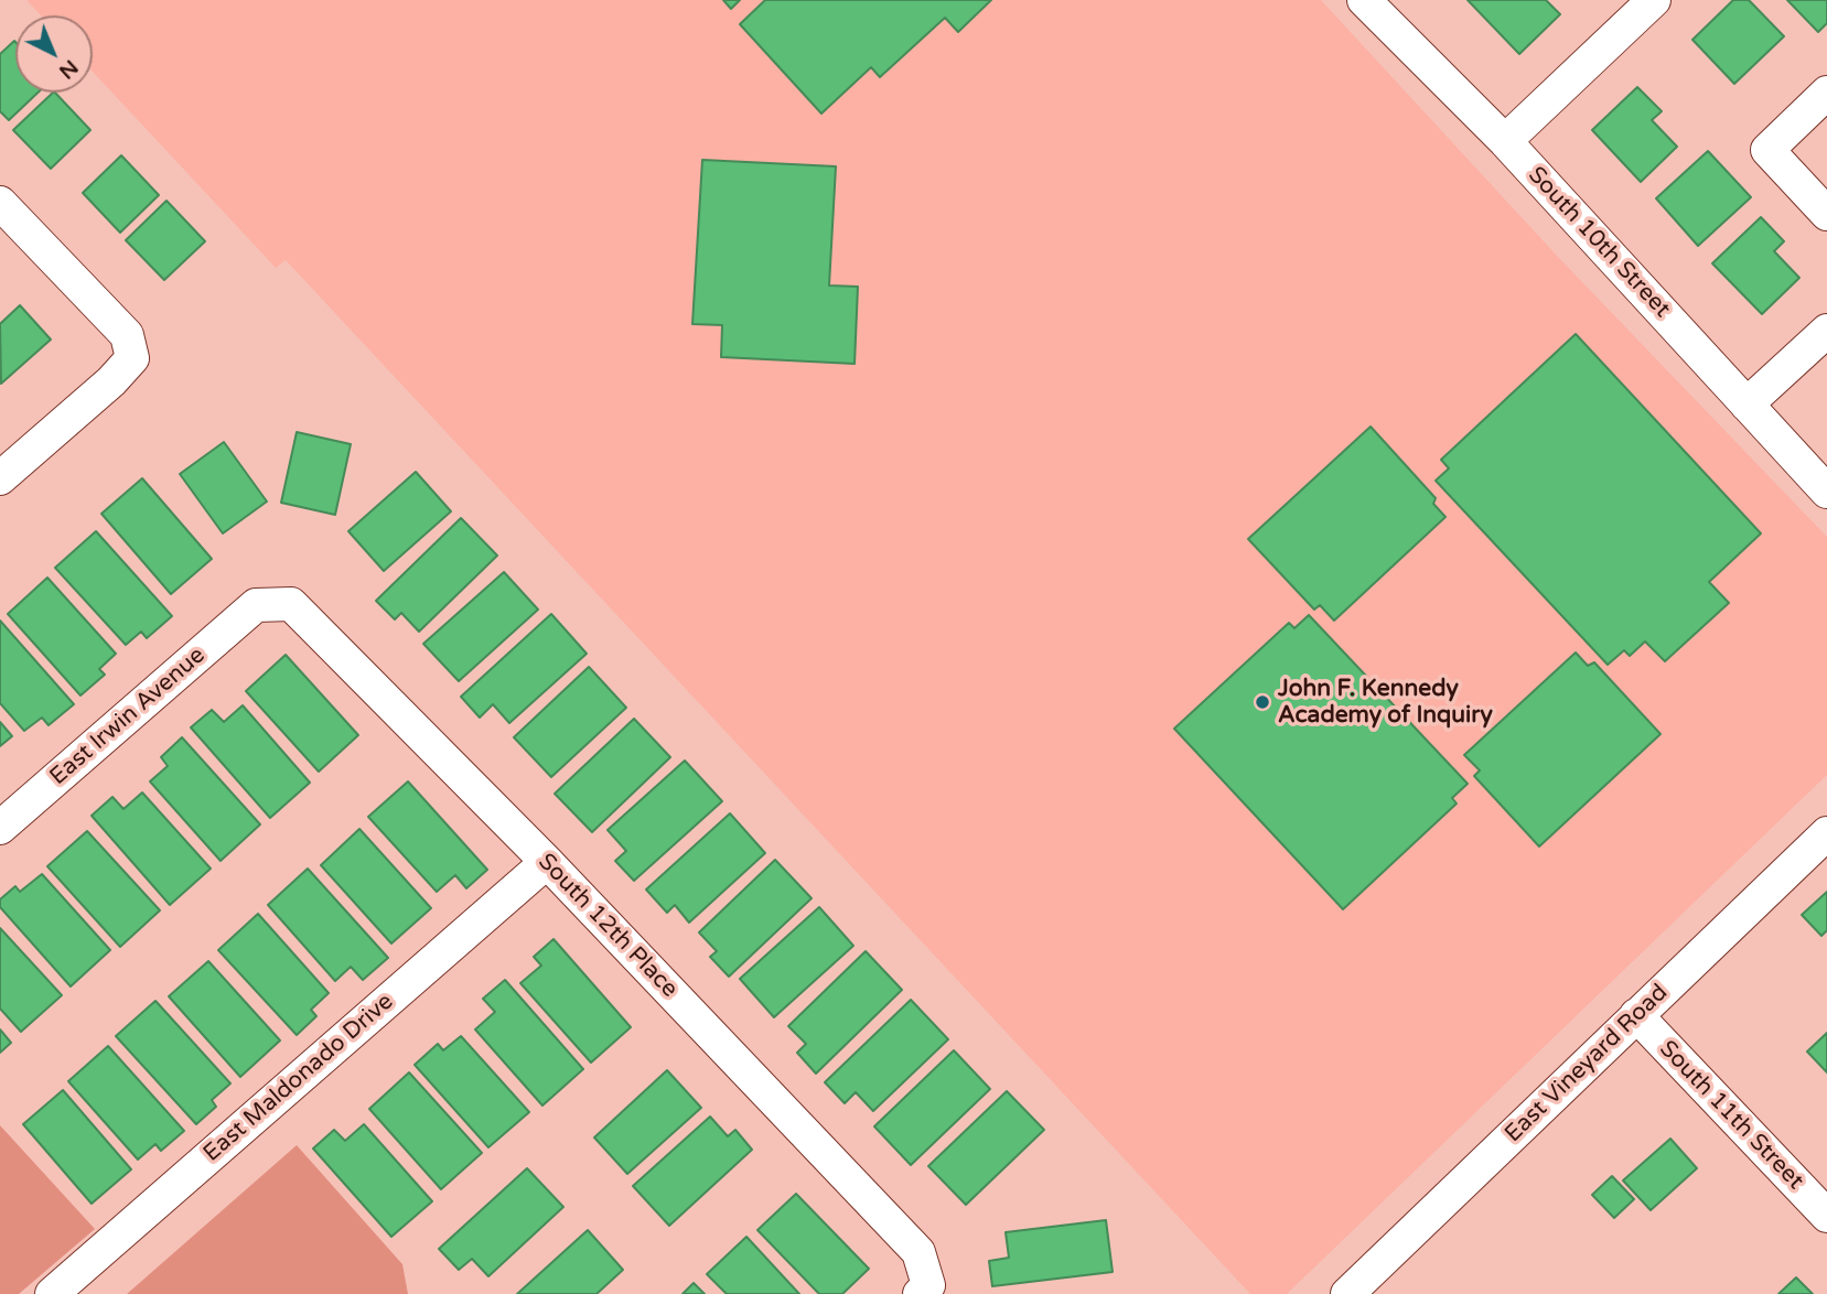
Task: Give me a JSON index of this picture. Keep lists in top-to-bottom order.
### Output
{
  "streets": {
    "street": [
      "South 10th Street",
      "East Irwin Avenue",
      "South 12th Place",
      "East Vineyard Road",
      "East Maldonado Drive",
      "South 11th Street"
    ]
  },
  "crossings": [
    ["East Irwin Avenue", "South 12th Place"],
    ["South 12th Place", "East Maldonado Drive"],
    ["East Vineyard Road", "South 11th Street"]
  ],
  "places": ["John F. Kennedy Academy of Inquiry"],
  "north": "bottom right"
}
